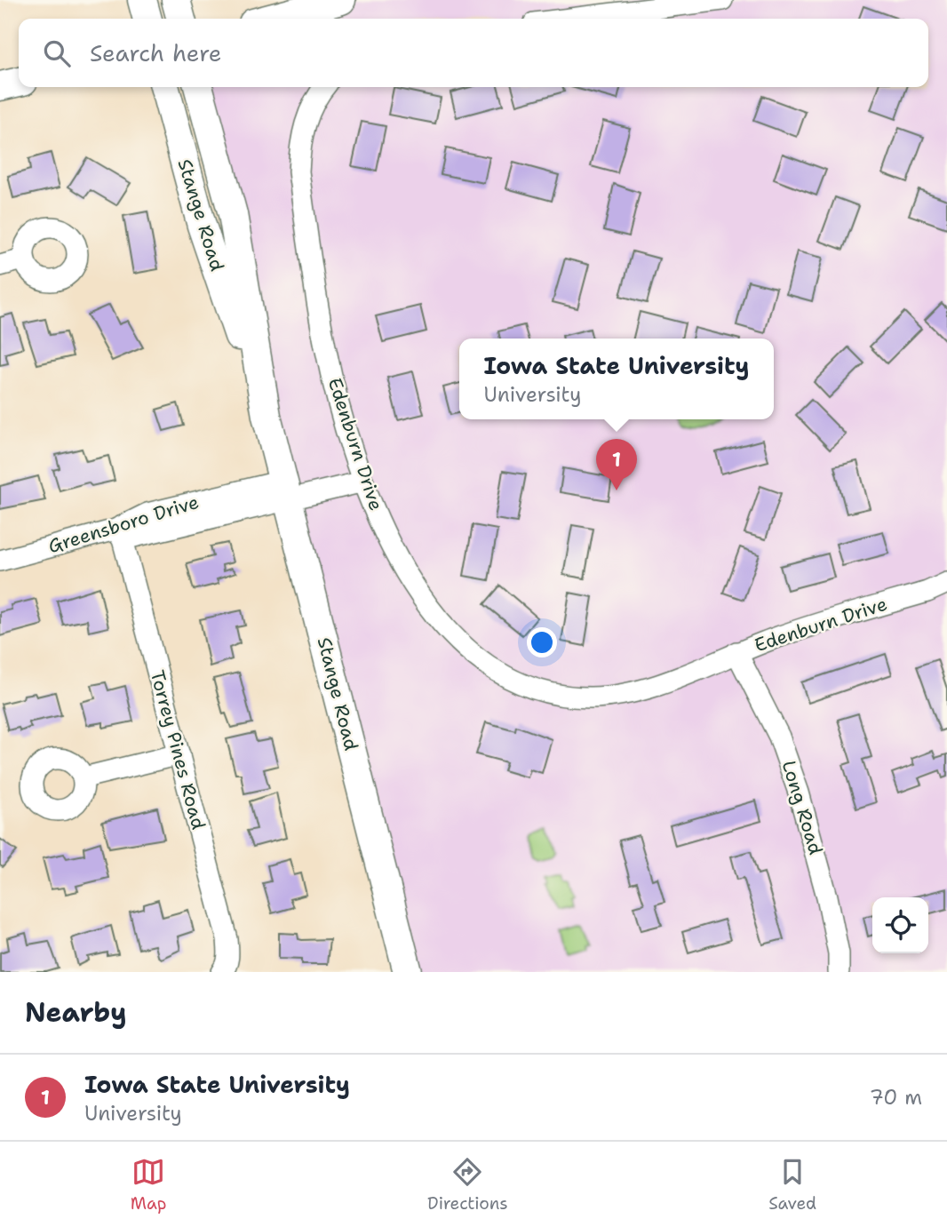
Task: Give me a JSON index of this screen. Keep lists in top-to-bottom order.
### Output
{
  "streets": {
    "main road": ["Stange Road"],
    "street": [
      "Edenburn Drive",
      "Greensboro Drive",
      "Torrey Pines Road",
      "Long Road"
    ]
  },
  "crossings": [
    ["Stange Road", "Greensboro Drive"],
    ["Edenburn Drive", "Greensboro Drive"],
    ["Edenburn Drive", "Long Road"],
    ["Greensboro Drive", "Torrey Pines Road"]
  ],
  "page": {
    "search": "Search here",
    "popup": ["Iowa State University", "University"],
    "pins": "1",
    "heading": "Nearby",
    "list": [
      {
        "mark": "1",
        "name": "Iowa State University",
        "note": "University",
        "value": "70 m"
      }
    ],
    "nav": ["Map", "Directions", "Saved"]
  }
}
